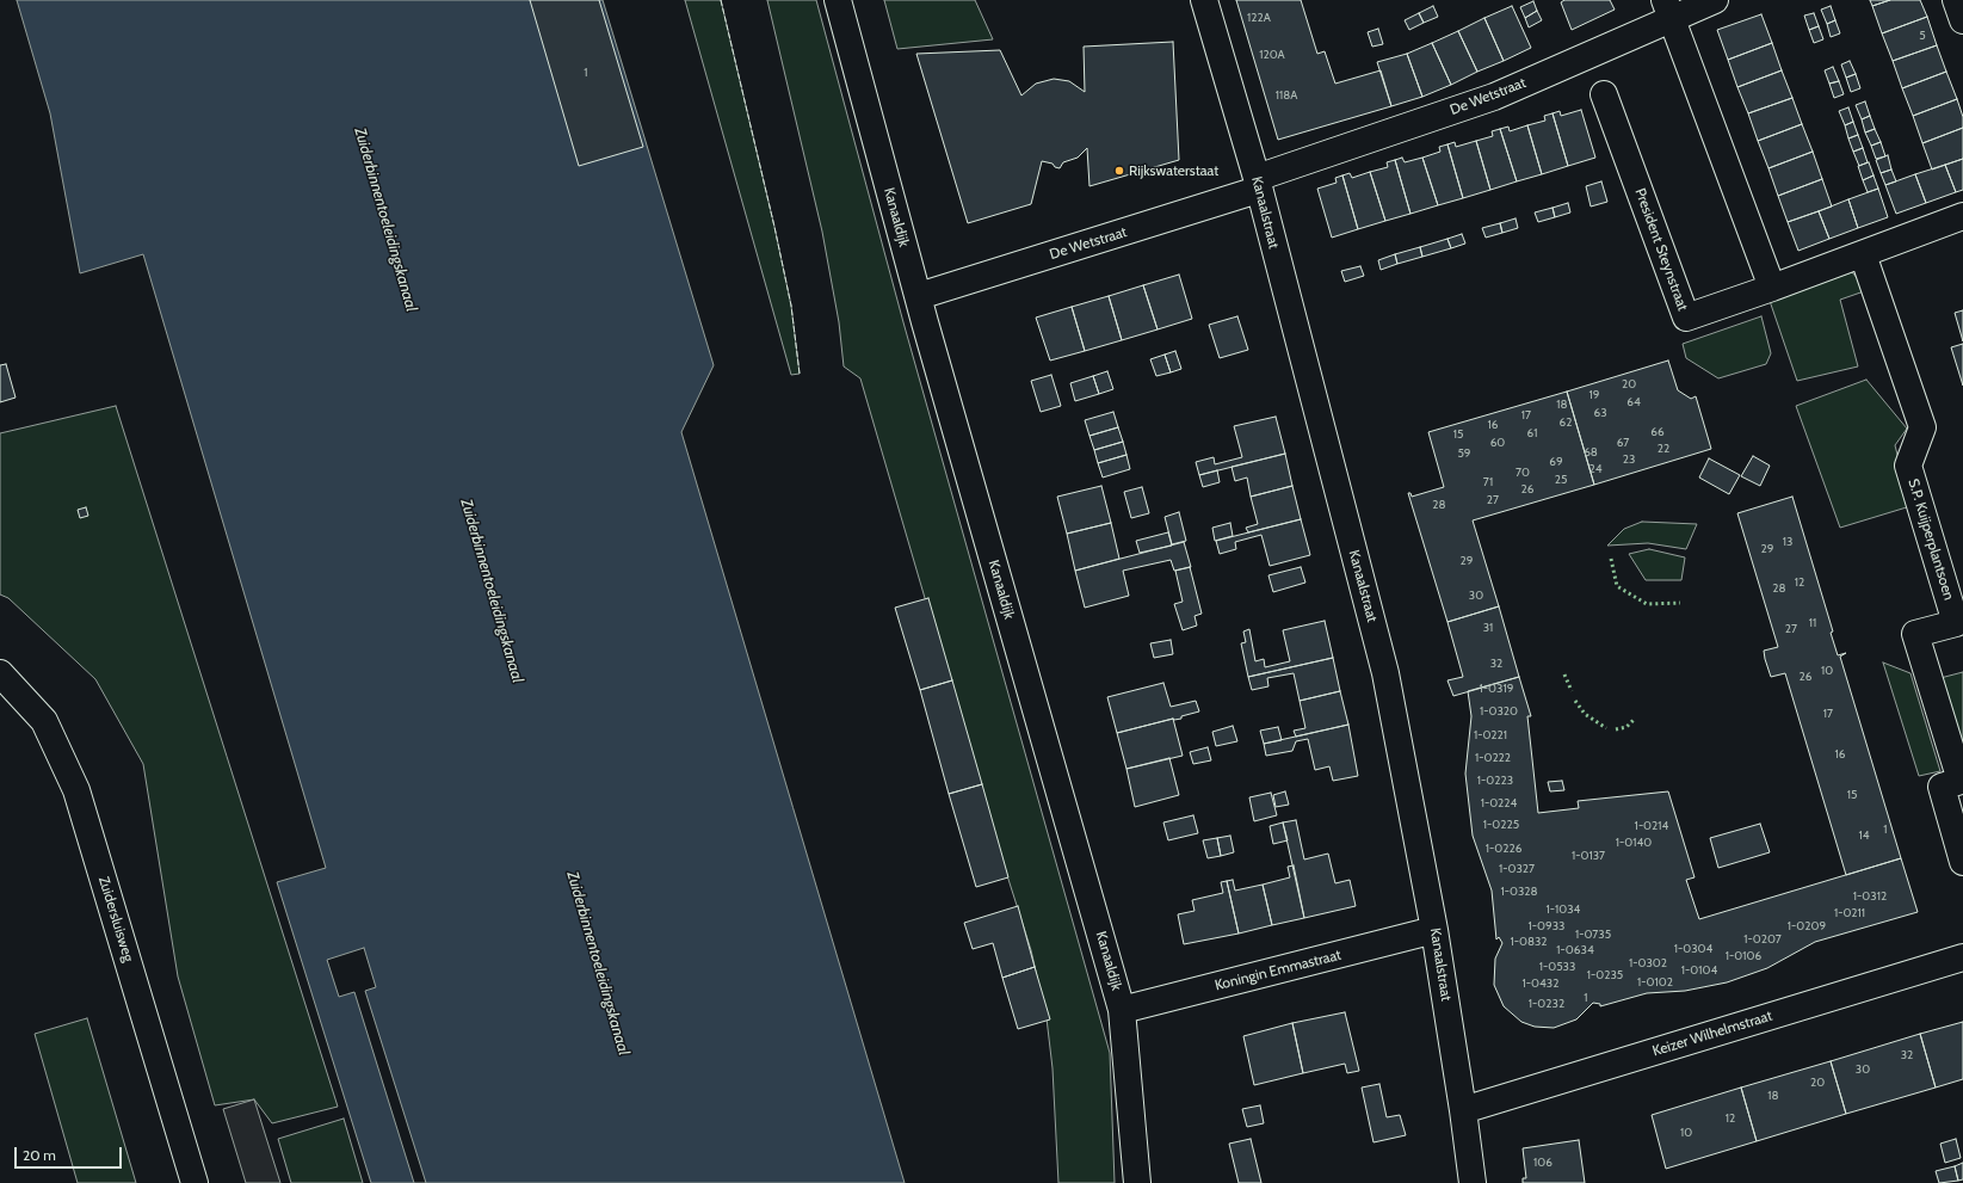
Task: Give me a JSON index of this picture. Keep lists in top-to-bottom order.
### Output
{
  "streets": {
    "street": [
      "De Wetstraat",
      "Kanaalstraat",
      "Kanaaldijk",
      "President Steynstraat",
      "S.P. Kuijperplantsoen",
      "Zuidersluisweg",
      "Koningin Emmastraat",
      "Keizer Wilhelmstraat"
    ]
  },
  "crossings": [
    ["De Wetstraat", "Kanaalstraat"],
    ["De Wetstraat", "Kanaaldijk"],
    ["Kanaalstraat", "Koningin Emmastraat"],
    ["Kanaalstraat", "Keizer Wilhelmstraat"],
    ["Kanaaldijk", "Koningin Emmastraat"],
    ["President Steynstraat", "S.P. Kuijperplantsoen"]
  ],
  "water": ["Zuiderbinnentoeleidingskanaal"],
  "places": ["Rijkswaterstaat"],
  "house_numbers": [
    "122A",
    "5",
    "120A",
    "1",
    "118A",
    "20",
    "19",
    "64",
    "18",
    "63",
    "17",
    "62",
    "16",
    "66",
    "61",
    "15",
    "60",
    "67",
    "22",
    "68",
    "59",
    "23",
    "69",
    "24",
    "70",
    "25",
    "71",
    "26",
    "27",
    "28",
    "13",
    "29",
    "29",
    "12",
    "28",
    "30",
    "11",
    "31",
    "27",
    "32",
    "10",
    "26",
    "1-0319",
    "1-0320",
    "17",
    "1-0221",
    "16",
    "1-0222",
    "1-0223",
    "15",
    "1-0224",
    "1-0225",
    "1-0214",
    "1",
    "14",
    "1-0140",
    "1-0226",
    "1-0137",
    "1-0327",
    "1-0328",
    "1-0312",
    "1-1034",
    "1-0211",
    "1-0933",
    "1-0209",
    "1-0735",
    "1-0207",
    "1-0832",
    "1-0304",
    "1-0634",
    "1-0106",
    "1-0302",
    "1-0533",
    "1-0104",
    "1-0235",
    "1-0102",
    "1-0432",
    "1",
    "1-0232",
    "32",
    "30",
    "20",
    "18",
    "12",
    "10",
    "106"
  ],
  "scale_bar": "20 m"
}
